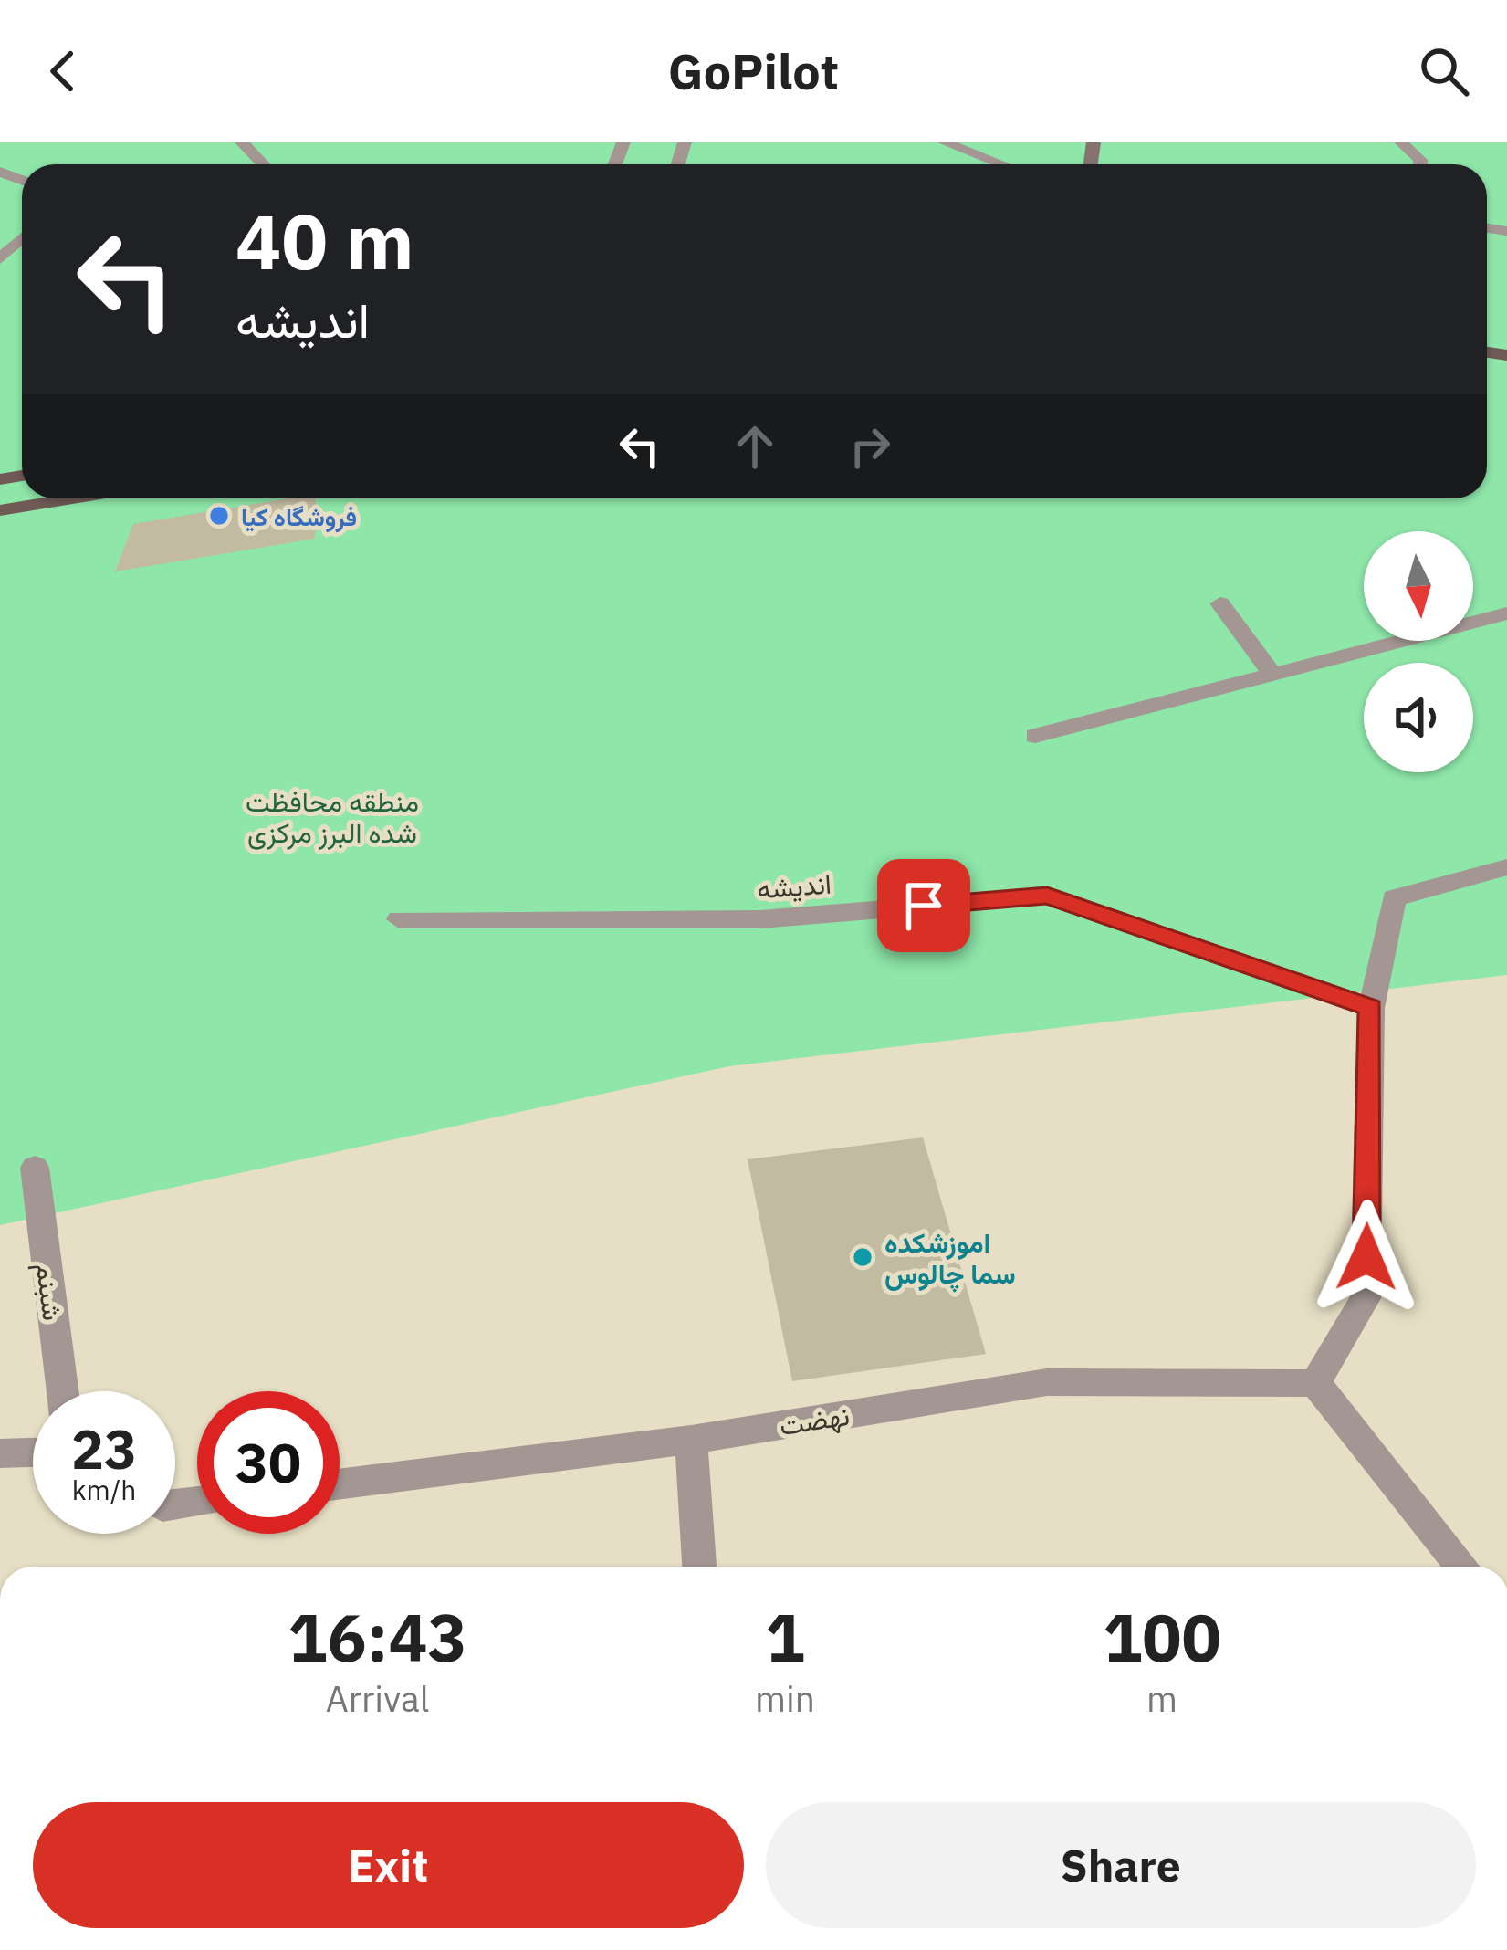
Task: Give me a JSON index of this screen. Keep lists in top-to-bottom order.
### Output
{
  "streets": {
    "street": ["اندیشه", "شبنم", "نهضت"]
  },
  "parks": ["منطقه محافظت شده البرز مرکزی"],
  "places": ["فروشگاه کیا", "اموزشکده سما چالوس"],
  "north": "bottom",
  "page": {
    "header": "GoPilot",
    "turn": ["40 m", "اندیشه"],
    "speed": "23 km/h",
    "limit": "30",
    "eta": [
      "16:43",
      "Arrival",
      "1",
      "min",
      "100",
      "m"
    ],
    "buttons": ["Exit", "Share"]
  }
}
